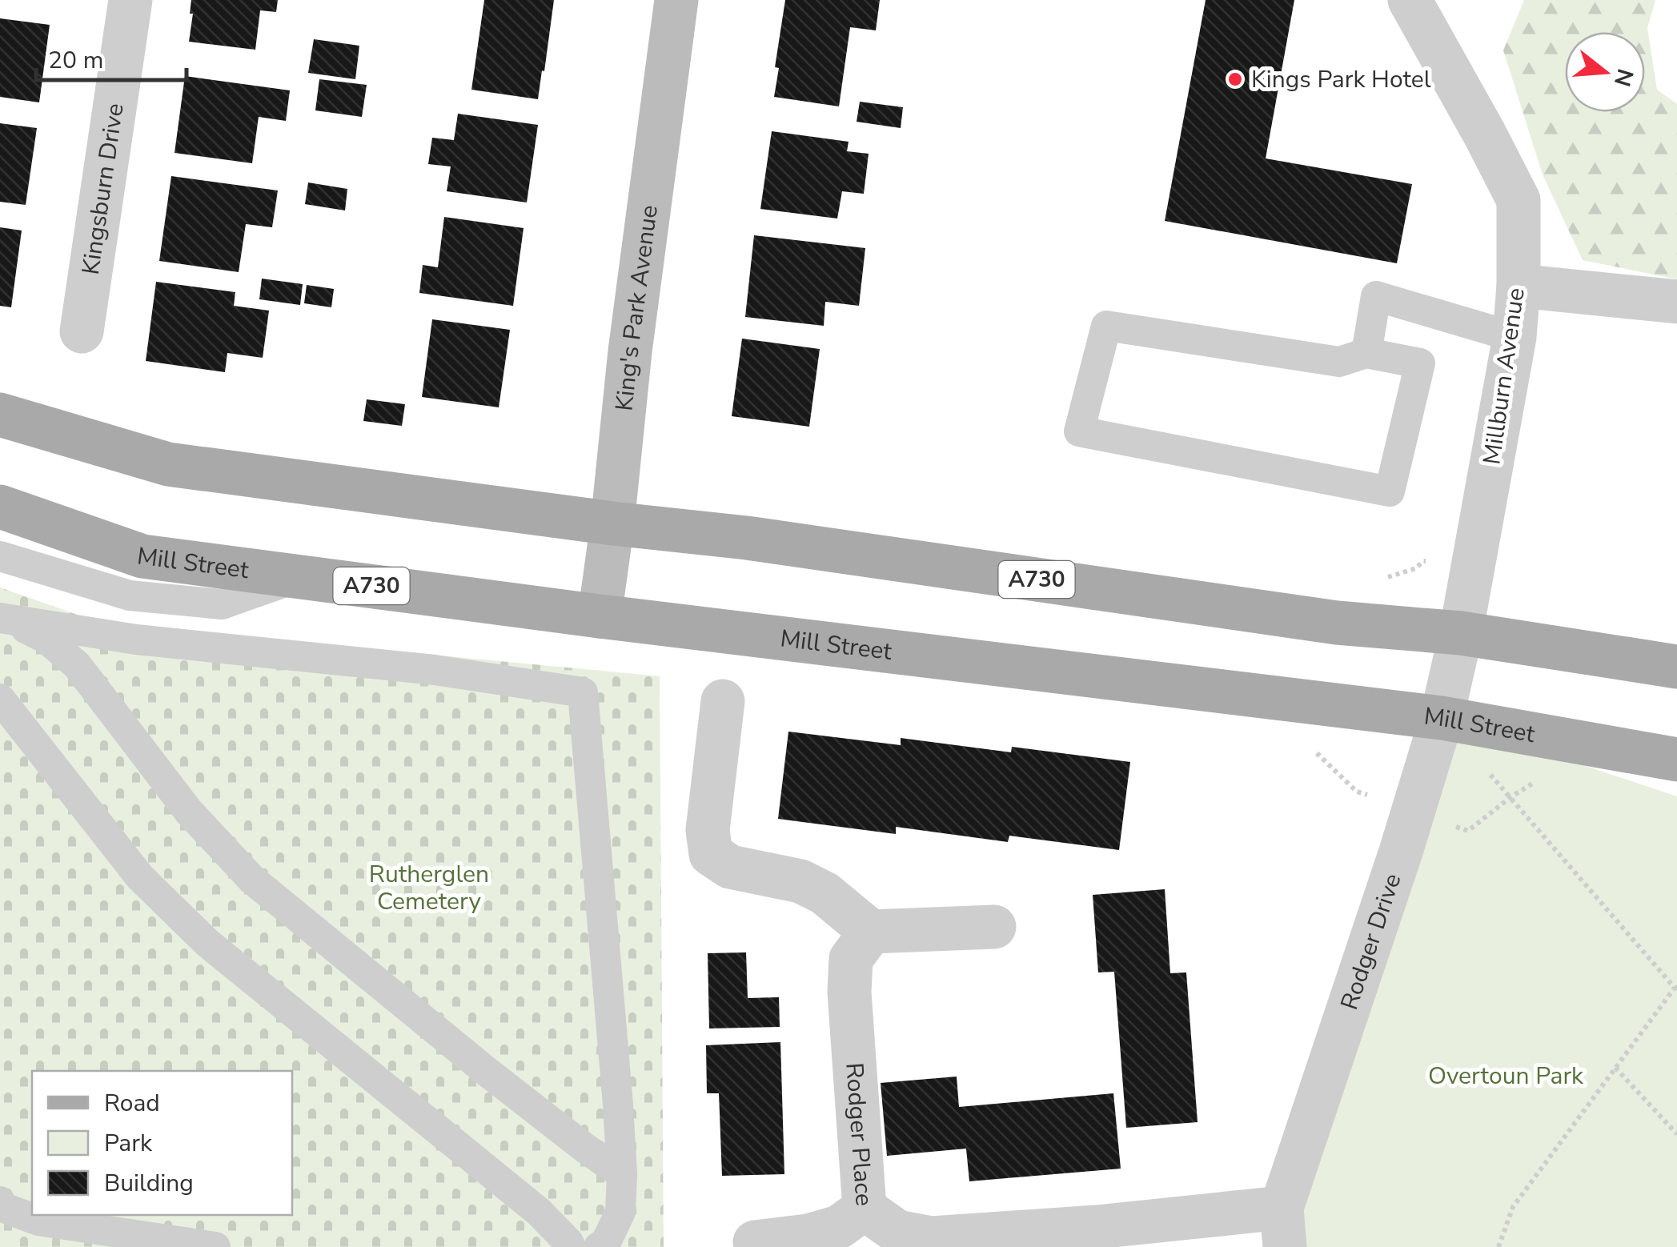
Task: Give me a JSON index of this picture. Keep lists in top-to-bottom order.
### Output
{
  "streets": {
    "main road": ["King's Park Avenue", "Mill Street", "A730"],
    "street": [
      "Kingsburn Drive",
      "Millburn Avenue",
      "Rodger Drive",
      "Rodger Place"
    ]
  },
  "crossings": [
    ["King's Park Avenue", "Mill Street"],
    ["King's Park Avenue", "A730"],
    ["Millburn Avenue", "A730"],
    ["Millburn Avenue", "Rodger Drive"],
    ["Mill Street", "Rodger Drive"],
    ["A730", "Rodger Drive"],
    ["Rodger Drive", "Rodger Place"]
  ],
  "parks": ["Rutherglen Cemetery", "Overtoun Park"],
  "places": ["Kings Park Hotel"],
  "legend": ["Road", "Park", "Building"],
  "scale_bar": "20 m",
  "north": "right"
}
